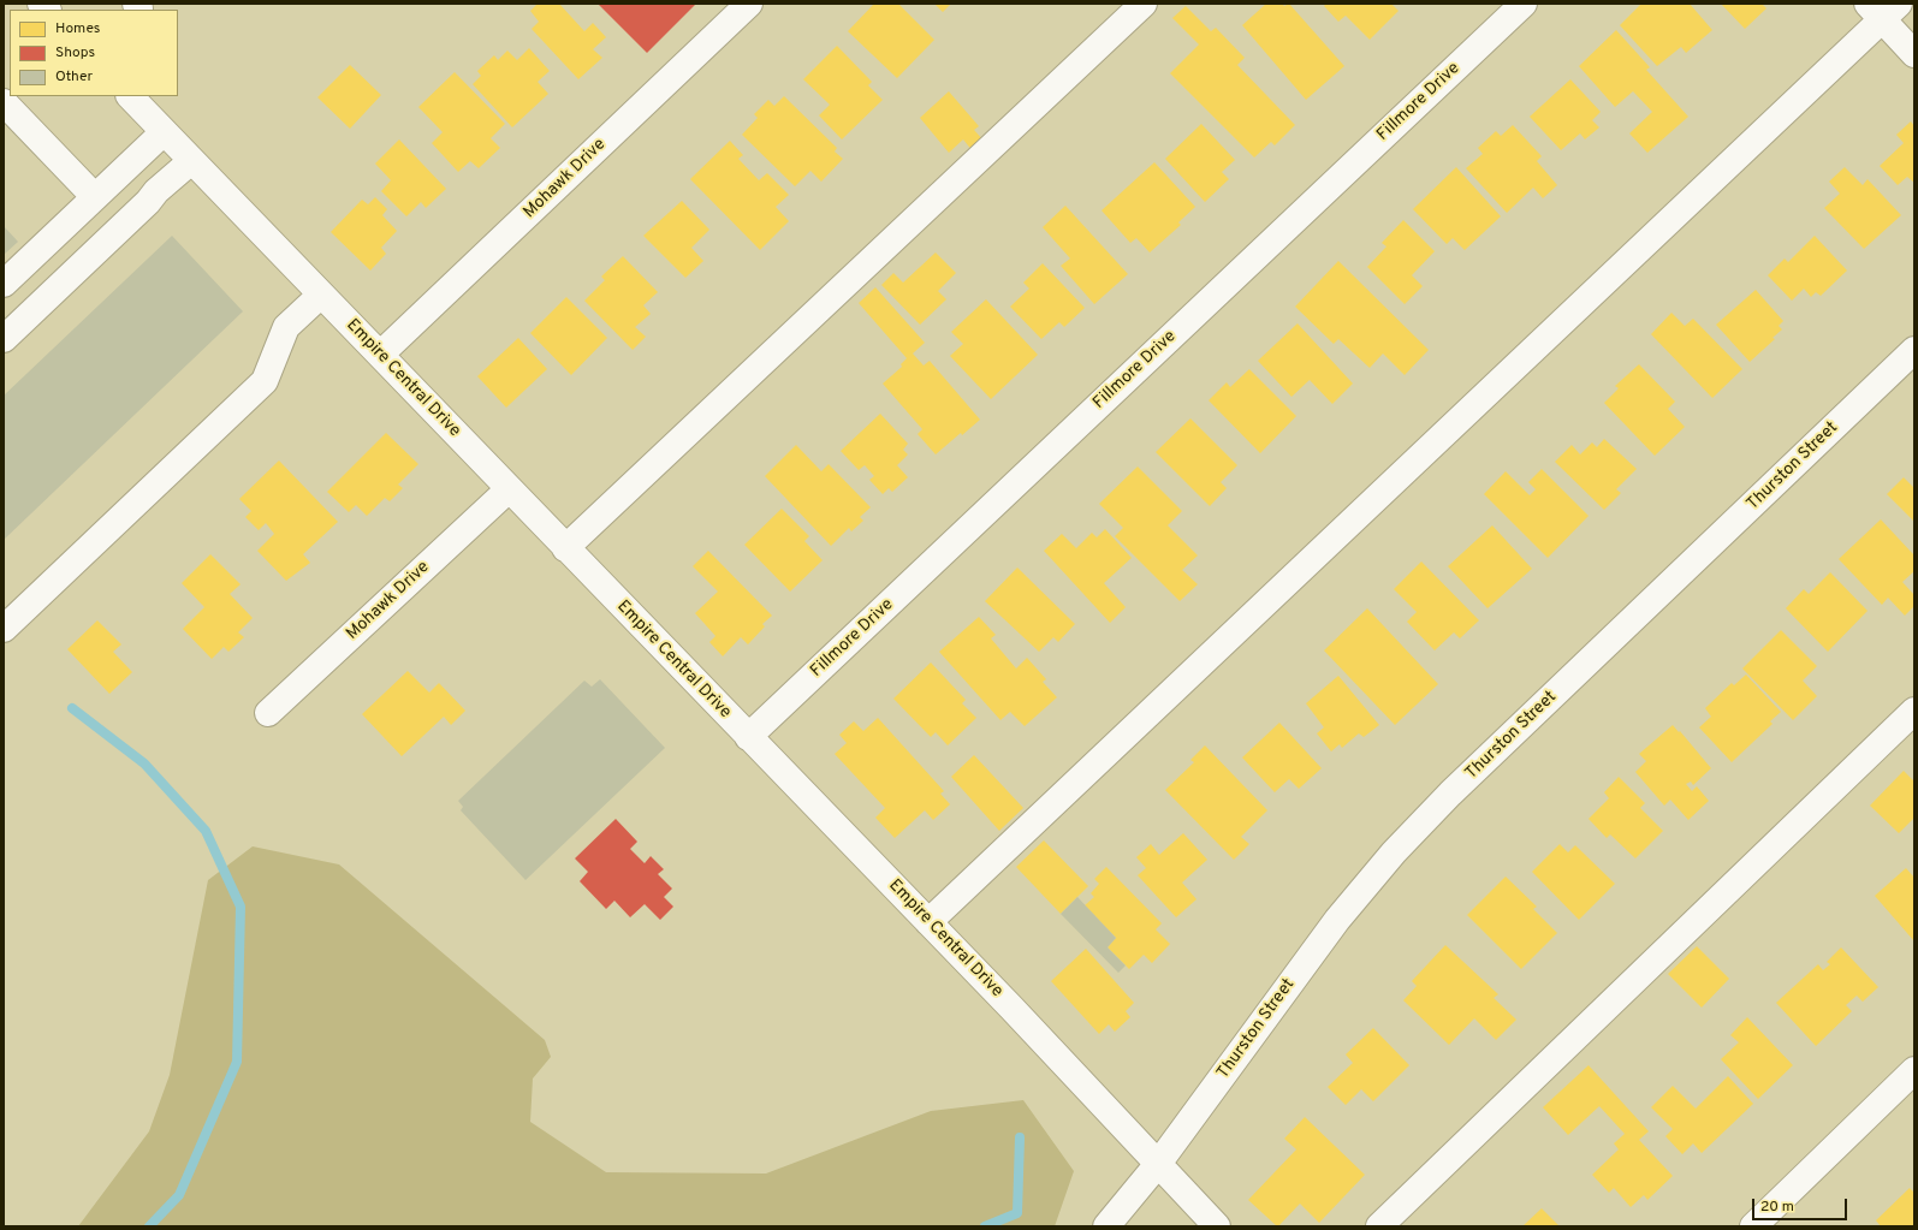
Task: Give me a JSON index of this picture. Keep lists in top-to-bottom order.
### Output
{
  "streets": {
    "street": [
      "Fillmore Drive",
      "Mohawk Drive",
      "Empire Central Drive",
      "Thurston Street"
    ]
  },
  "crossings": [
    ["Fillmore Drive", "Empire Central Drive"],
    ["Mohawk Drive", "Empire Central Drive"],
    ["Empire Central Drive", "Thurston Street"]
  ],
  "legend": ["Homes", "Shops", "Other"],
  "scale_bar": "20 m"
}
